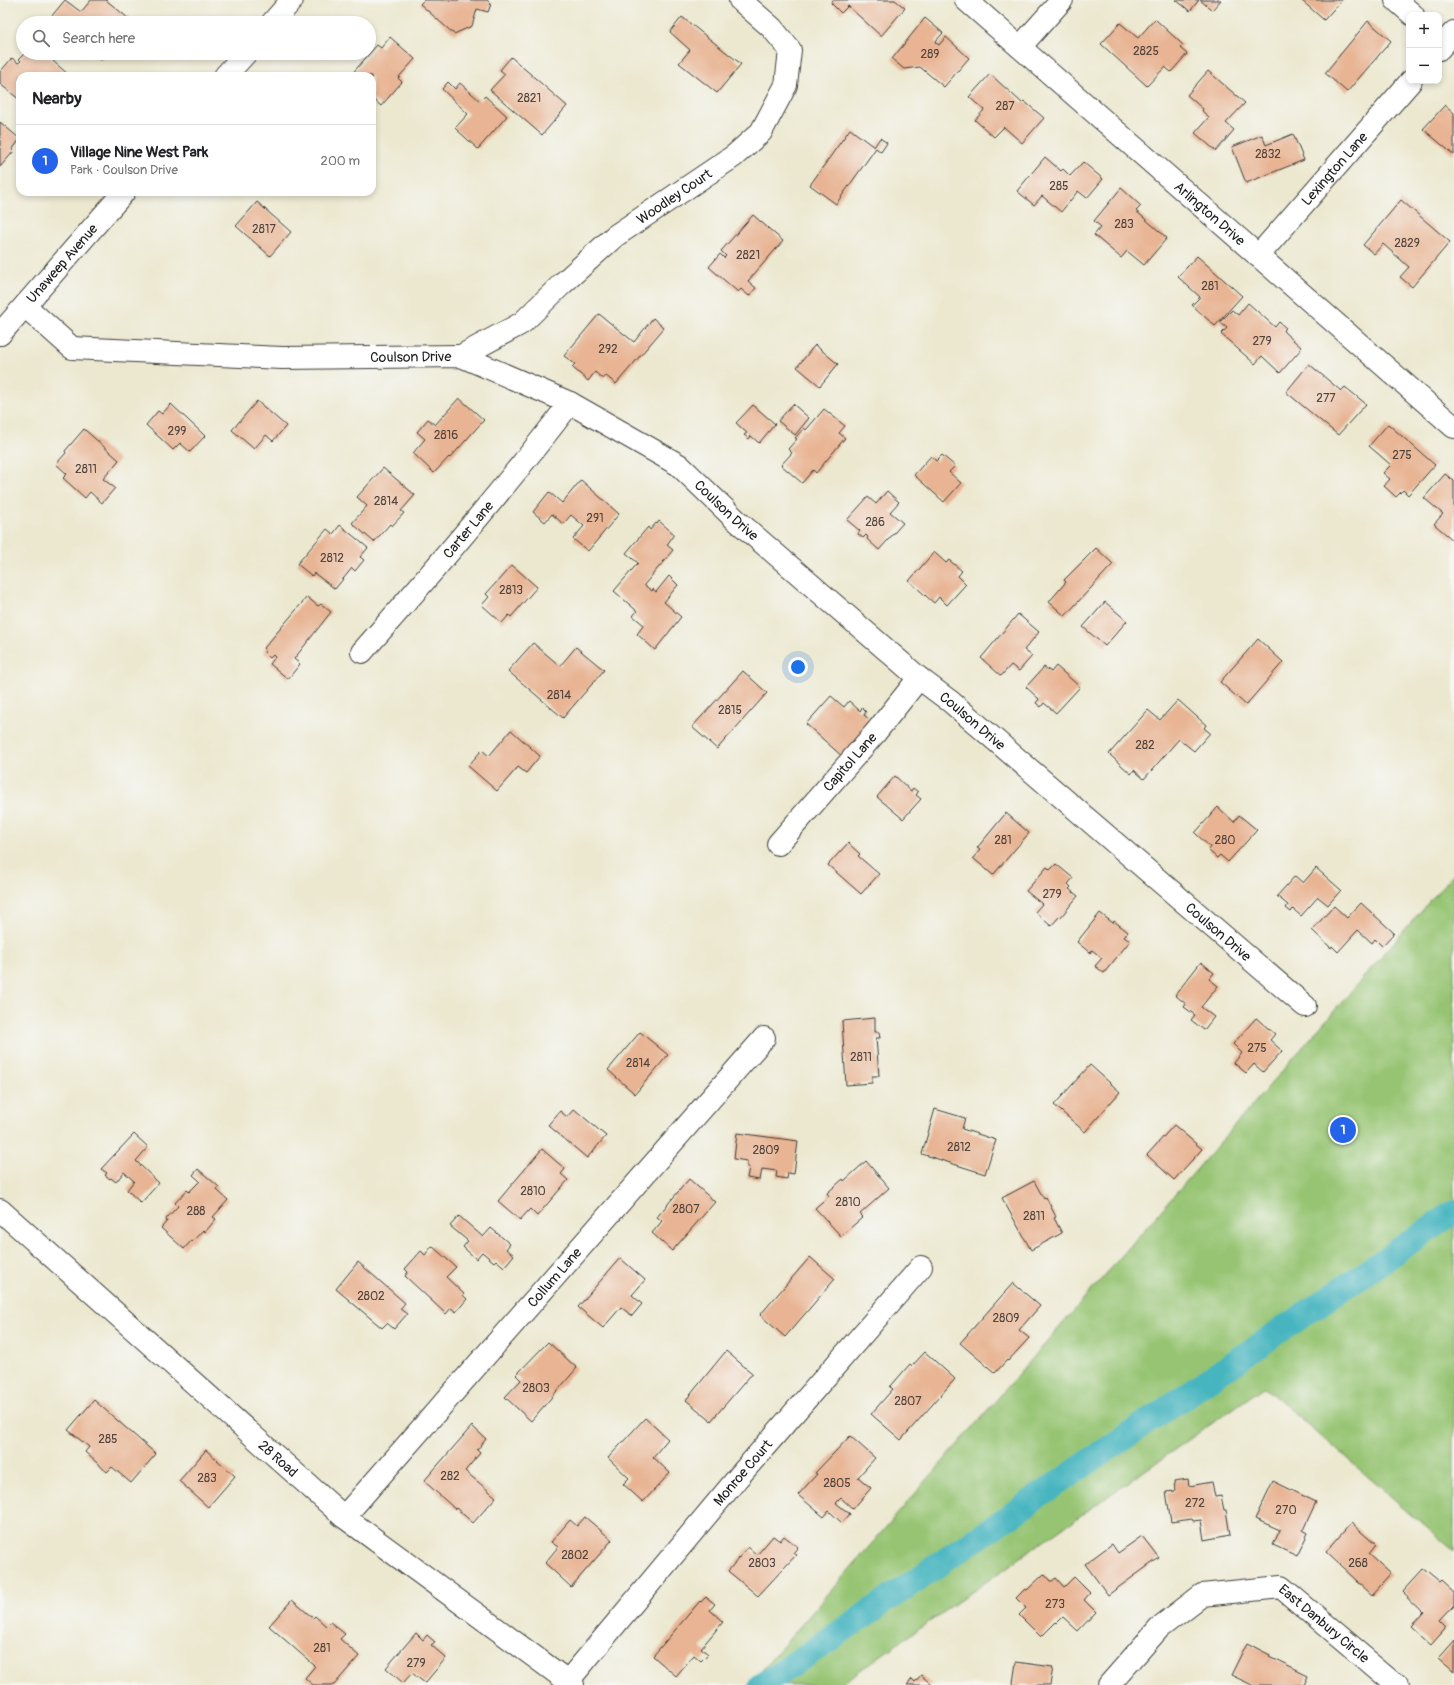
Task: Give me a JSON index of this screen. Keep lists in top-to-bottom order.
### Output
{
  "streets": {
    "street": [
      "Lexington Lane",
      "Woodley Court",
      "Arlington Drive",
      "Unaweep Avenue",
      "Coulson Drive",
      "Carter Lane",
      "Capitol Lane",
      "Collum Lane",
      "28 Road",
      "Monroe Court",
      "East Danbury Circle"
    ]
  },
  "crossings": [
    ["Lexington Lane", "Arlington Drive"],
    ["Woodley Court", "Coulson Drive"],
    ["Unaweep Avenue", "Coulson Drive"],
    ["Coulson Drive", "Carter Lane"],
    ["Coulson Drive", "Capitol Lane"],
    ["Collum Lane", "28 Road"],
    ["28 Road", "Monroe Court"]
  ],
  "house_numbers": [
    "2825",
    "289",
    "2821",
    "287",
    "2832",
    "285",
    "283",
    "2817",
    "2829",
    "2821",
    "281",
    "279",
    "292",
    "277",
    "299",
    "2816",
    "275",
    "2811",
    "2814",
    "291",
    "286",
    "2812",
    "2813",
    "2814",
    "2815",
    "282",
    "281",
    "280",
    "279",
    "275",
    "2811",
    "2814",
    "2812",
    "2809",
    "2810",
    "2810",
    "2807",
    "288",
    "2811",
    "2802",
    "2809",
    "2803",
    "2807",
    "285",
    "282",
    "283",
    "2805",
    "272",
    "270",
    "2802",
    "2803",
    "268",
    "273",
    "281",
    "279"
  ],
  "page": {
    "map_buttons": ["+", "−"],
    "search": "Search here",
    "heading": "Nearby",
    "list": [
      {
        "mark": "1",
        "name": "Village Nine West Park",
        "note": "Park · Coulson Drive",
        "value": "200 m"
      }
    ],
    "pins": "1"
  }
}
